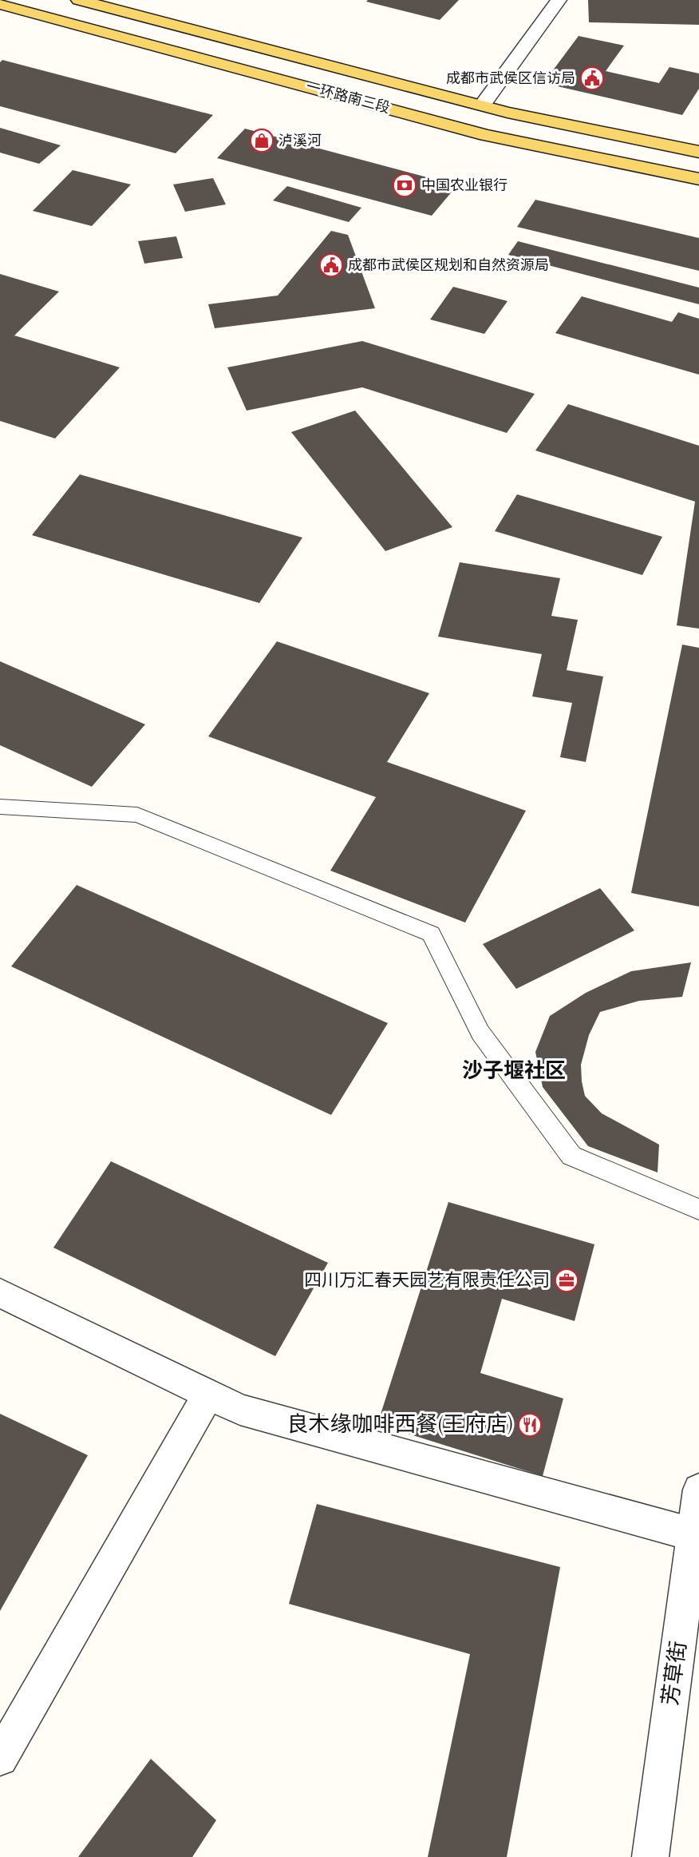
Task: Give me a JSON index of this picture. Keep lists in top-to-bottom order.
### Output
{
  "streets": {
    "main road": ["一环路南三段"],
    "street": ["芳草街"]
  },
  "districts": ["沙子堰社区"],
  "places": {
    "public building": ["成都市武侯区信访局", "成都市武侯区规划和自然资源局"],
    "shop": ["泸溪河"],
    "bank": ["中国农业银行"],
    "office": ["四川万汇春天园艺有限责任公司"],
    "restaurant": ["良木缘咖啡西餐(王府店)"]
  }
}
